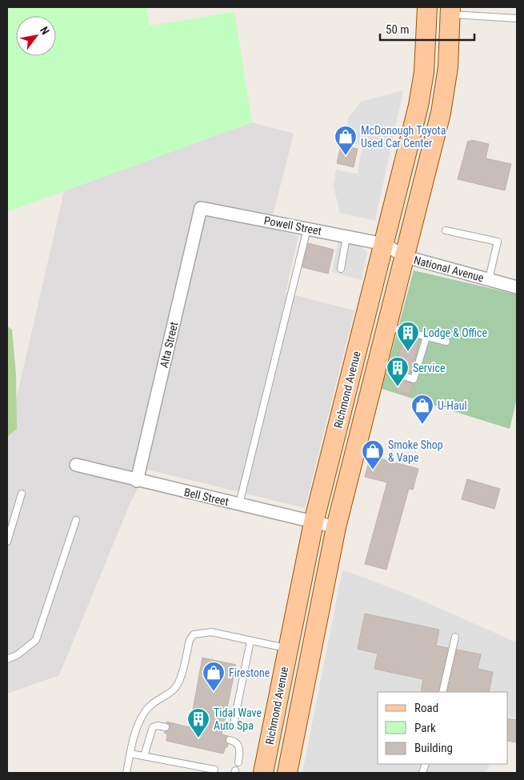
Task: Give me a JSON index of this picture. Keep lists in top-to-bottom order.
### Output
{
  "streets": {
    "main road": ["Richmond Avenue"],
    "street": [
      "Powell Street",
      "National Avenue",
      "Alta Street",
      "Bell Street"
    ]
  },
  "crossings": [
    ["Powell Street", "National Avenue"],
    ["Powell Street", "Alta Street"],
    ["Powell Street", "Richmond Avenue"],
    ["National Avenue", "Richmond Avenue"],
    ["Alta Street", "Bell Street"],
    ["Richmond Avenue", "Bell Street"]
  ],
  "places": {
    "shop": [
      "McDonough Toyota Used Car Center",
      "U-Haul",
      "Smoke Shop & Vape",
      "Firestone"
    ],
    "building": ["Lodge & Office", "Service", "Tidal Wave Auto Spa"]
  },
  "legend": ["Road", "Park", "Building"],
  "scale_bar": "50 m",
  "north": "top right"
}
